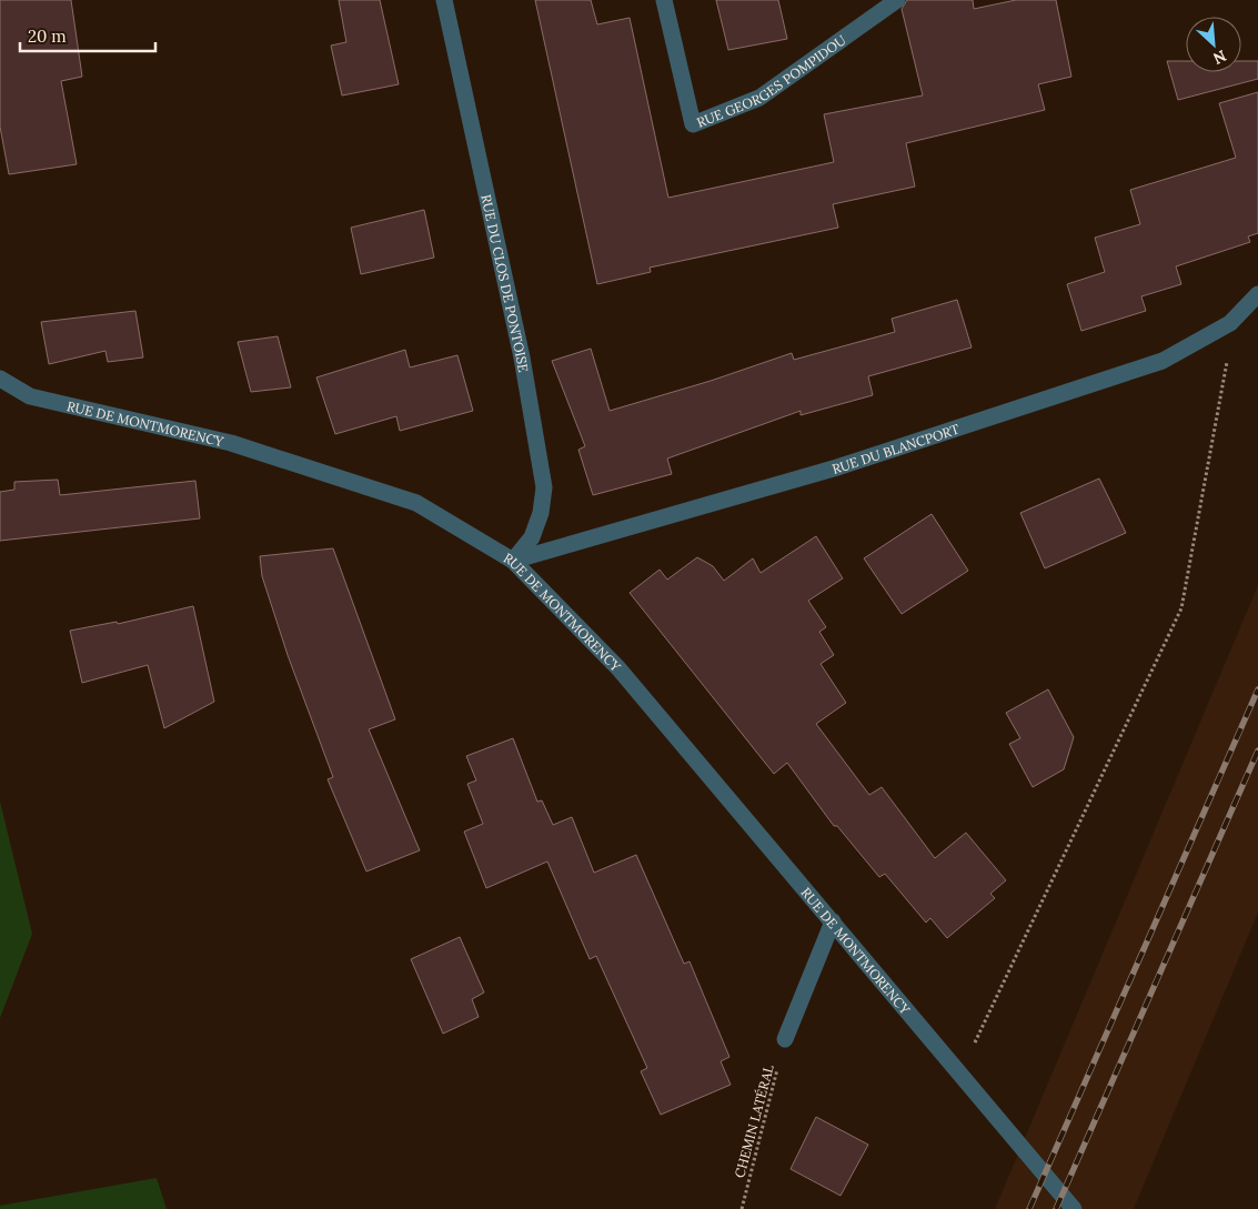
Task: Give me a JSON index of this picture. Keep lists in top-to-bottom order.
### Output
{
  "streets": {
    "street": [
      "RUE GEORGES POMPIDOU",
      "RUE DU CLOS DE PONTOISE",
      "RUE DE MONTMORENCY",
      "RUE DU BLANCPORT"
    ],
    "path": ["CHEMIN LATÉRAL"]
  },
  "crossings": [
    ["RUE DU CLOS DE PONTOISE", "RUE DE MONTMORENCY"],
    ["RUE DU CLOS DE PONTOISE", "RUE DU BLANCPORT"],
    ["RUE DE MONTMORENCY", "RUE DU BLANCPORT"]
  ],
  "scale_bar": "20 m",
  "north": "bottom right"
}
